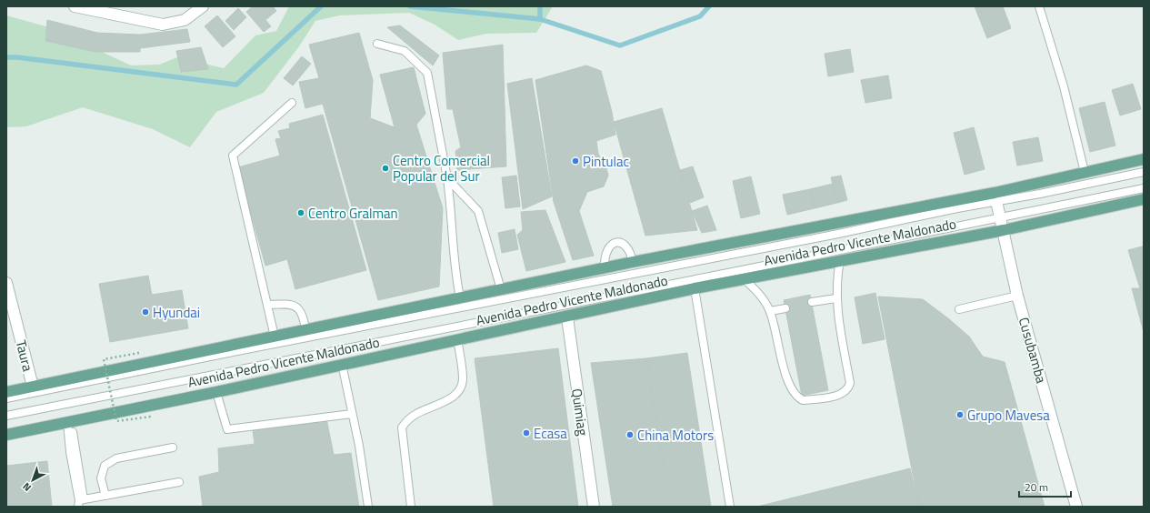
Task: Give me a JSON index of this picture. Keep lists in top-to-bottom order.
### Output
{
  "streets": {
    "main road": ["Avenida Pedro Vicente Maldonado"],
    "street": ["Cusubamba", "Taura", "Quimiag"]
  },
  "crossings": [
    ["Avenida Pedro Vicente Maldonado", "Cusubamba"],
    ["Avenida Pedro Vicente Maldonado", "Taura"],
    ["Avenida Pedro Vicente Maldonado", "Quimiag"]
  ],
  "places": [
    "Pintulac",
    "Centro Comercial Popular del Sur",
    "Centro Gralman",
    "Hyundai",
    "Grupo Mavesa",
    "Ecasa",
    "China Motors"
  ],
  "scale_bar": "20 m",
  "north": "bottom left"
}
